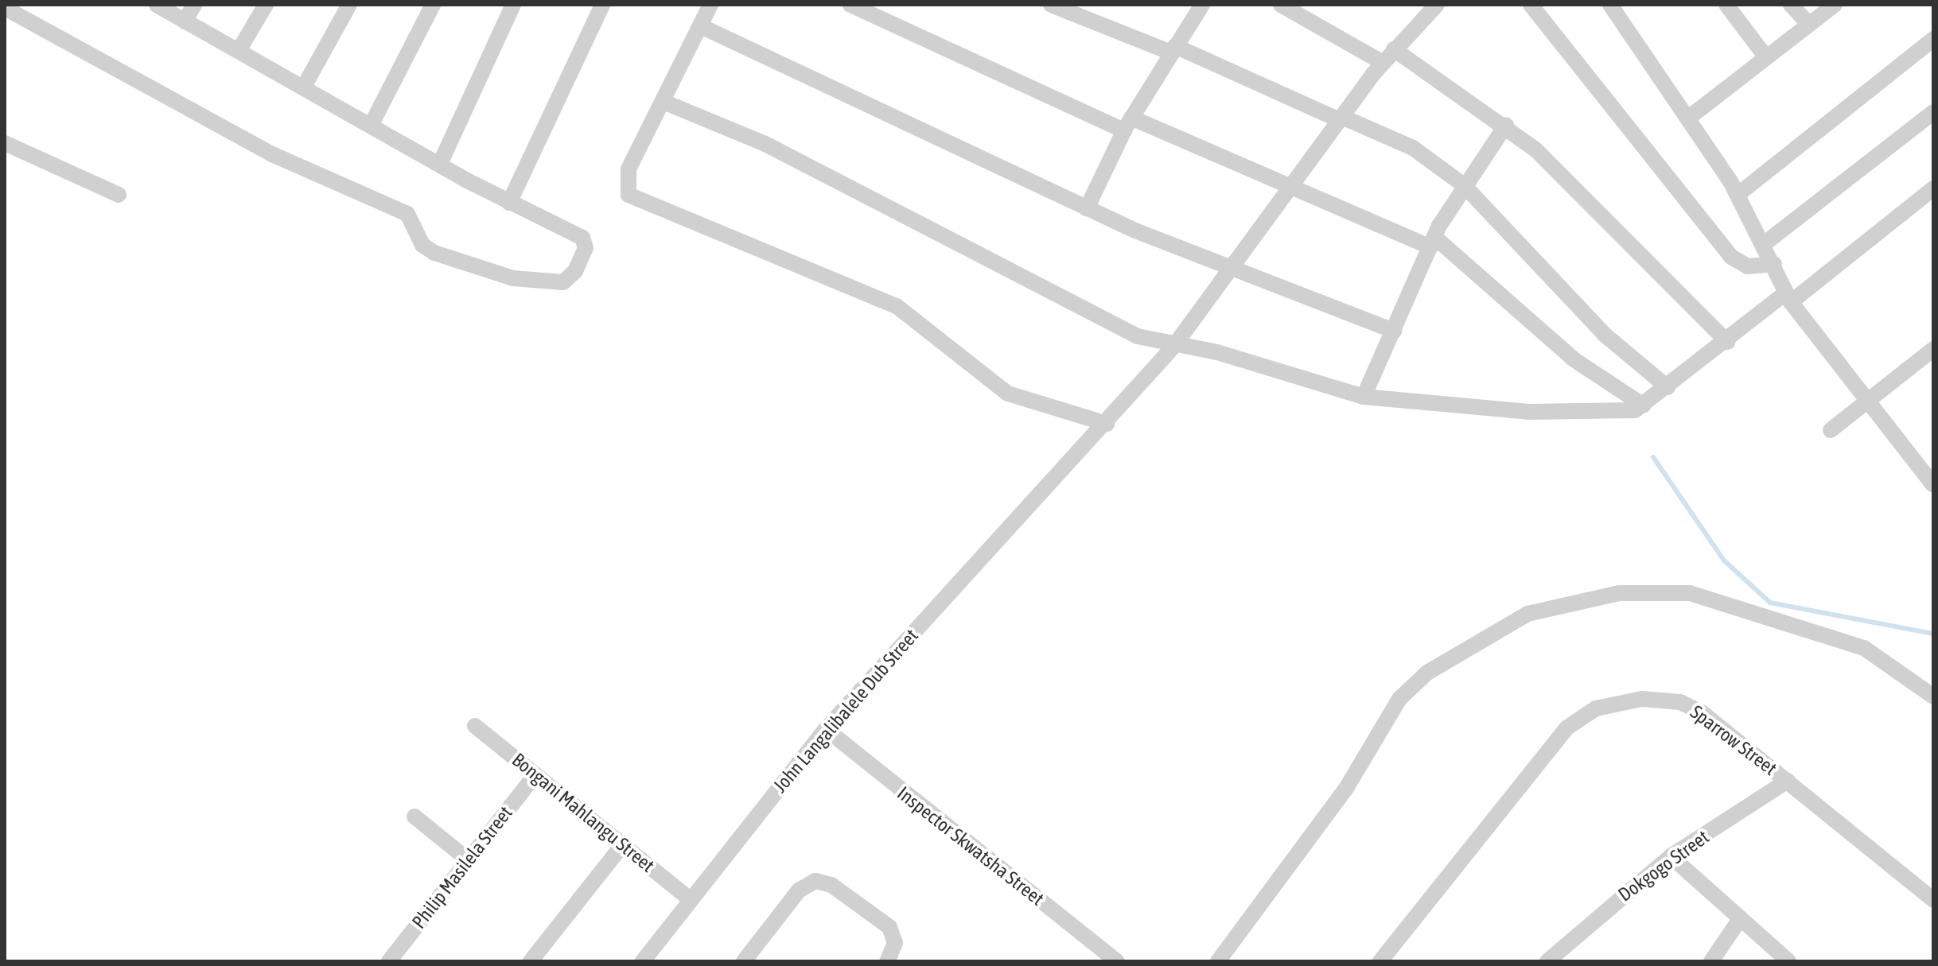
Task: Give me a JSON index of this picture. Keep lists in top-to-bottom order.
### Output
{
  "streets": {
    "street": [
      "John Langalibalele Dub Street",
      "Sparrow Street",
      "Bongani Mahlangu Street",
      "Inspector Skwatsha Street",
      "Dokgogo Street",
      "Philip Masilela Street"
    ]
  },
  "crossings": [
    ["John Langalibalele Dub Street", "Bongani Mahlangu Street"],
    ["John Langalibalele Dub Street", "Inspector Skwatsha Street"],
    ["Sparrow Street", "Dokgogo Street"],
    ["Bongani Mahlangu Street", "Philip Masilela Street"]
  ]
}
